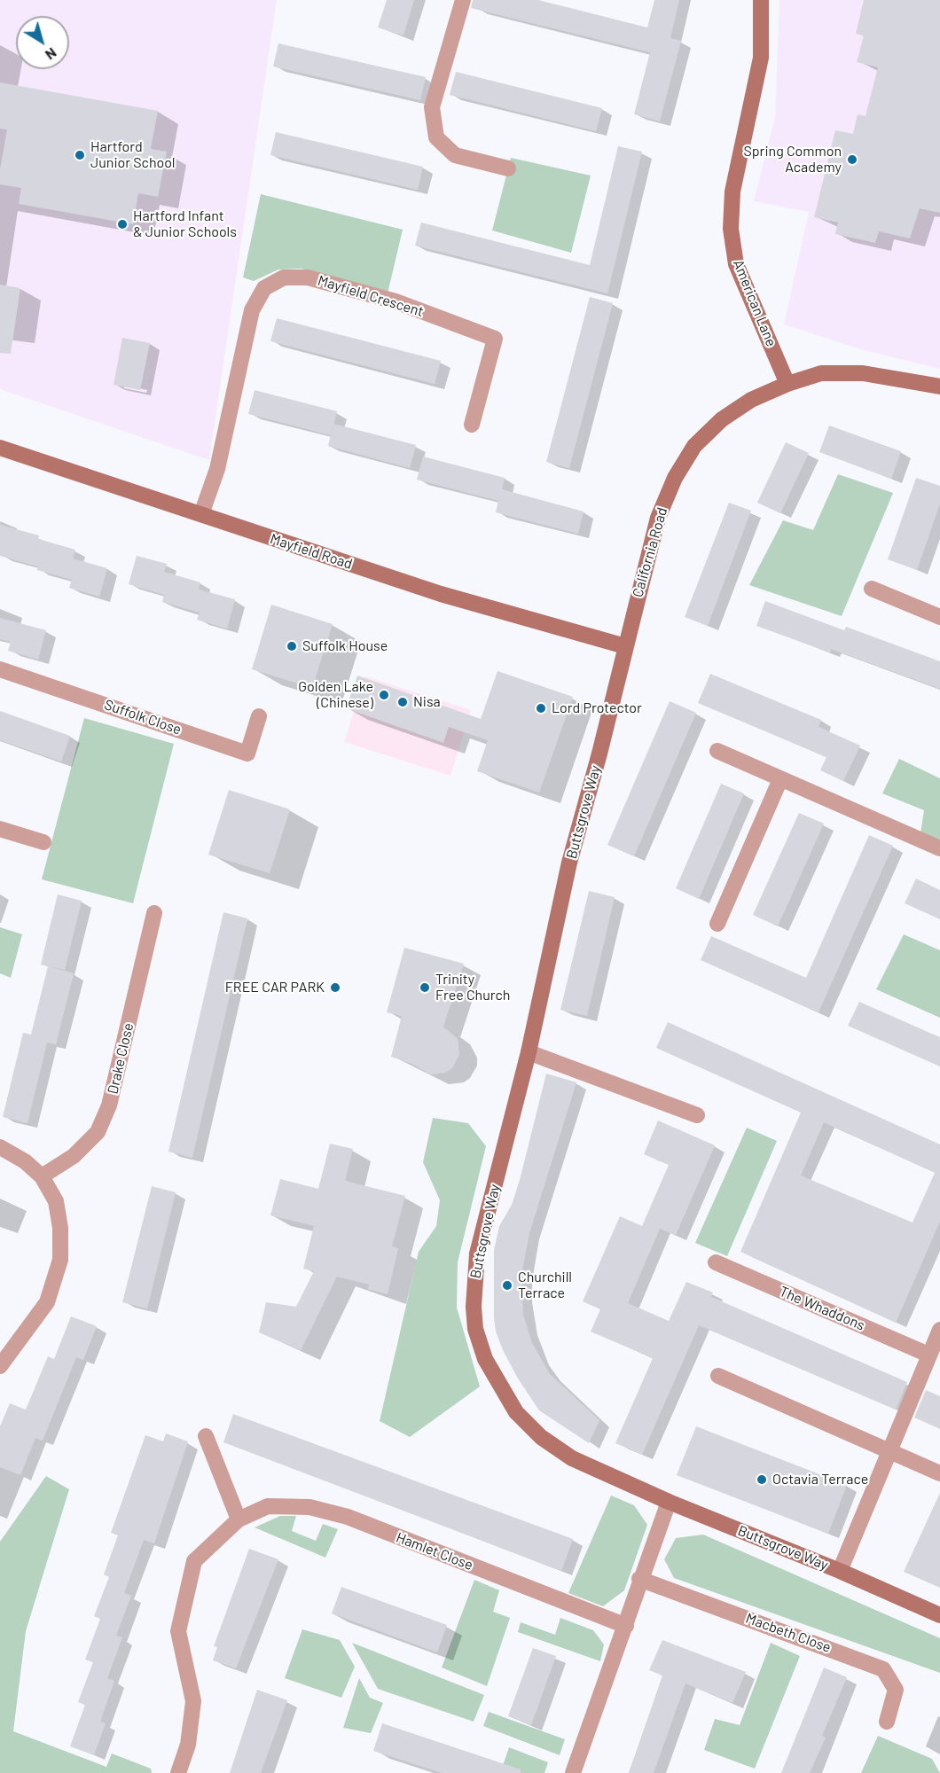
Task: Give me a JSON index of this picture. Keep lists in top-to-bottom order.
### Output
{
  "streets": {
    "street": [
      "Mayfield Crescent",
      "American Lane",
      "Mayfield Road",
      "California Road",
      "Suffolk Close",
      "Buttsgrove Way",
      "Drake Close",
      "The Whaddons",
      "Hamlet Close",
      "Macbeth Close"
    ]
  },
  "crossings": [
    ["Mayfield Crescent", "Mayfield Road"],
    ["American Lane", "California Road"],
    ["Mayfield Road", "California Road"],
    ["Mayfield Road", "Buttsgrove Way"],
    ["California Road", "Buttsgrove Way"]
  ],
  "places": [
    "Hartford Junior School",
    "Spring Common Academy",
    "Hartford Infant & Junior Schools",
    "Suffolk House",
    "Golden Lake (Chinese)",
    "Nisa",
    "Lord Protector",
    "FREE CAR PARK",
    "Trinity Free Church",
    "Churchill Terrace",
    "Octavia Terrace"
  ],
  "north": "bottom right"
}
